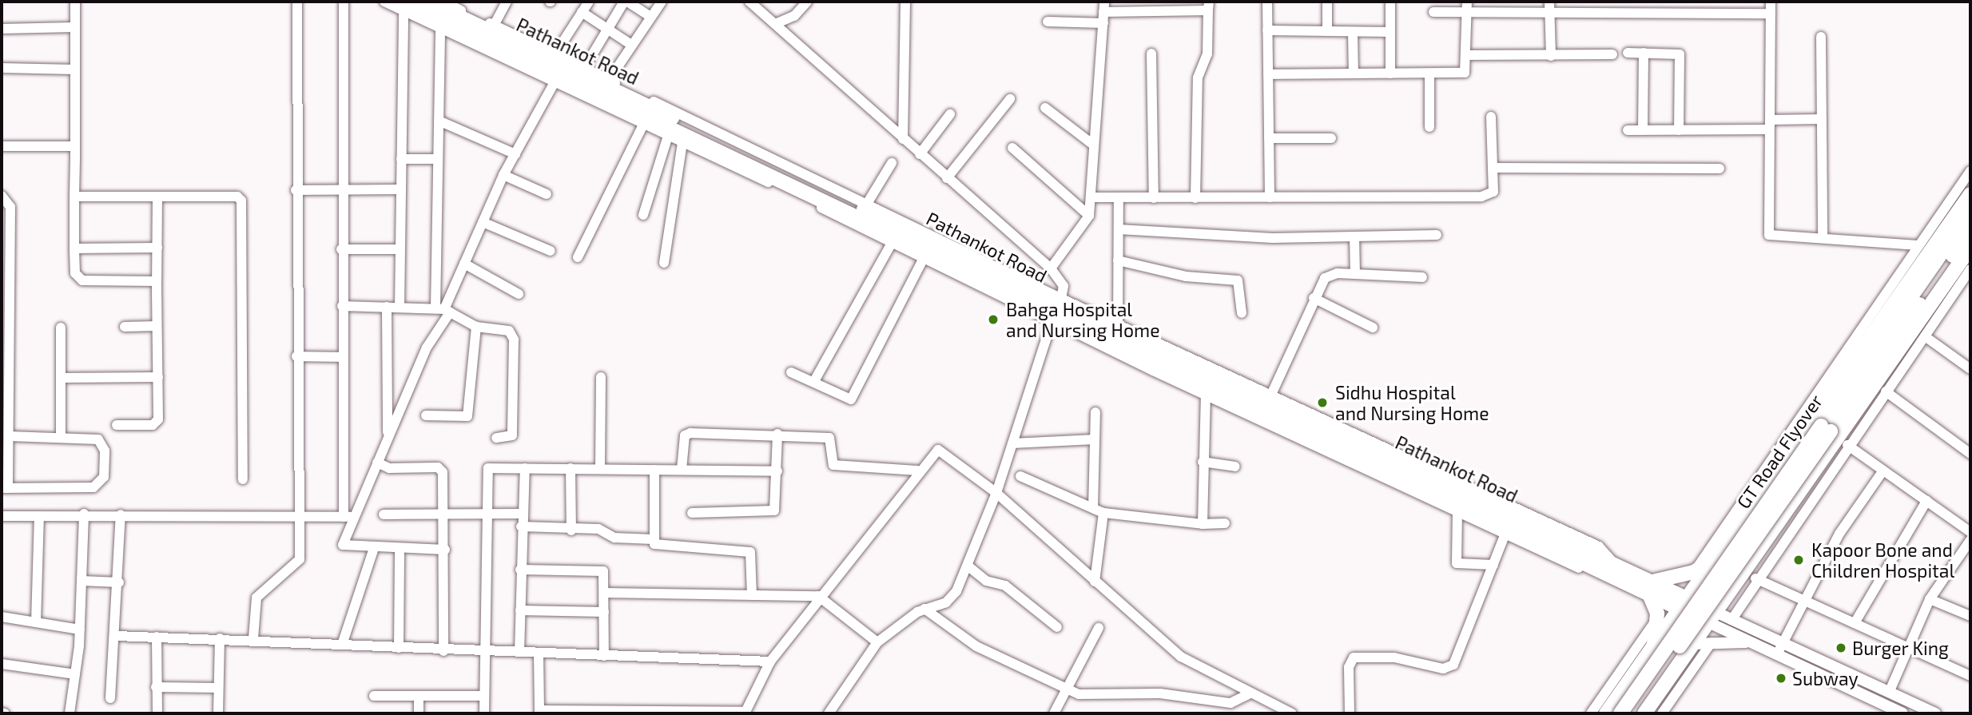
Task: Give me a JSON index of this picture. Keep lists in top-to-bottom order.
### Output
{
  "streets": {
    "highway": ["Pathankot Road", "GT Road Flyover"]
  },
  "places": [
    "Bahga Hospital and Nursing Home",
    "Sidhu Hospital and Nursing Home",
    "Kapoor Bone and Children Hospital",
    "Burger King",
    "Subway"
  ]
}
